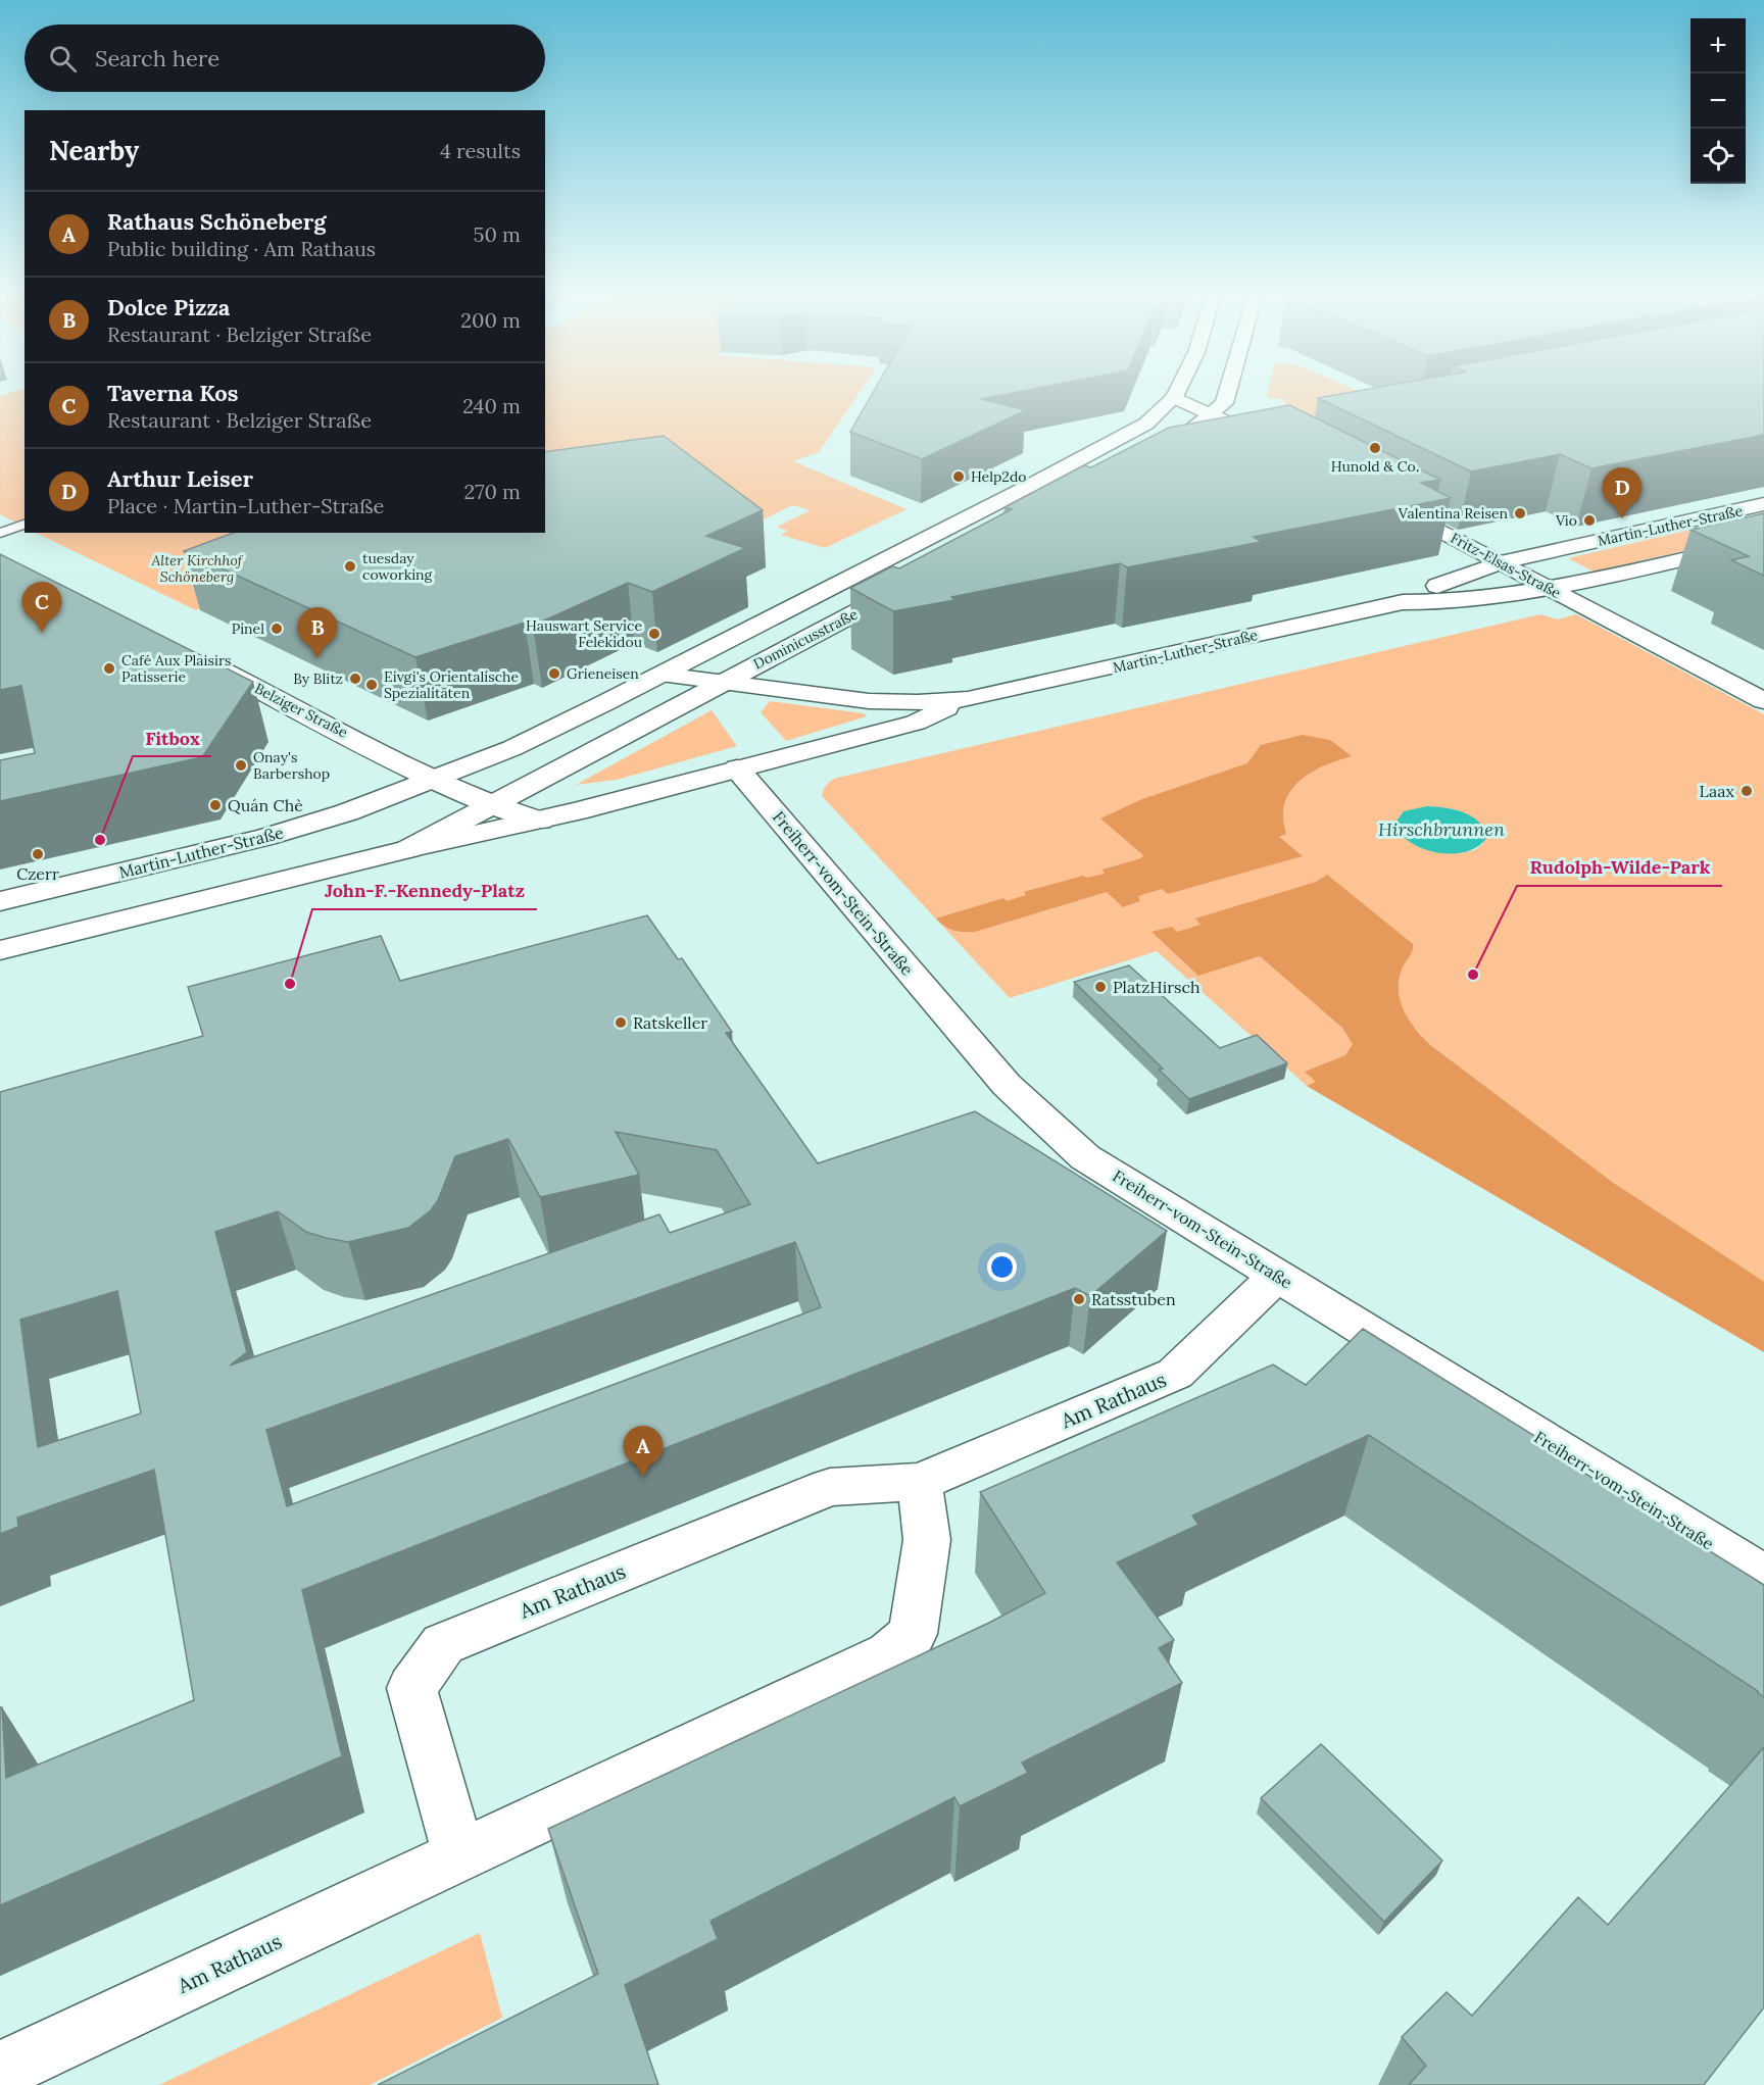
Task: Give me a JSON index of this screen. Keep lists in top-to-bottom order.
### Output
{
  "streets": {
    "street": [
      "Martin-Luther-Straße",
      "Fritz-Elsas-Straße",
      "Dominicusstraße",
      "Belziger Straße",
      "Freiherr-vom-Stein-Straße",
      "Am Rathaus"
    ]
  },
  "crossings": [
    ["Martin-Luther-Straße", "Fritz-Elsas-Straße"],
    ["Martin-Luther-Straße", "Dominicusstraße"],
    ["Martin-Luther-Straße", "Belziger Straße"],
    ["Martin-Luther-Straße", "Freiherr-vom-Stein-Straße"],
    ["Dominicusstraße", "Belziger Straße"],
    ["Freiherr-vom-Stein-Straße", "Am Rathaus"]
  ],
  "water": ["Hirschbrunnen"],
  "parks": ["Alter Kirchhof Schöneberg"],
  "places": [
    "Hunold & Co.",
    "Help2do",
    "Valentina Reisen",
    "Vio",
    "tuesday coworking",
    "Pinel",
    "Hauswart Service Felekidou",
    "Café Aux Plaisirs Patisserie",
    "Grieneisen",
    "By Blitz",
    "Eivgi's Orientalische Spezialitäten",
    "Onay's Barbershop",
    "Laax",
    "Quán Chè",
    "Fitbox",
    "Czerr",
    "Rudolph-Wilde-Park",
    "John-F.-Kennedy-Platz",
    "PlatzHirsch",
    "Ratskeller",
    "Ratsstuben"
  ],
  "page": {
    "map_buttons": ["+", "−"],
    "search": "Search here",
    "heading": ["Nearby", "4 results"],
    "list": [
      {
        "mark": "A",
        "name": "Rathaus Schöneberg",
        "note": "Public building · Am Rathaus",
        "value": "50 m"
      },
      {
        "mark": "B",
        "name": "Dolce Pizza",
        "note": "Restaurant · Belziger Straße",
        "value": "200 m"
      },
      {
        "mark": "C",
        "name": "Taverna Kos",
        "note": "Restaurant · Belziger Straße",
        "value": "240 m"
      },
      {
        "mark": "D",
        "name": "Arthur Leiser",
        "note": "Place · Martin-Luther-Straße",
        "value": "270 m"
      }
    ],
    "pins": [
      "D",
      "C",
      "B",
      "A"
    ]
  }
}
